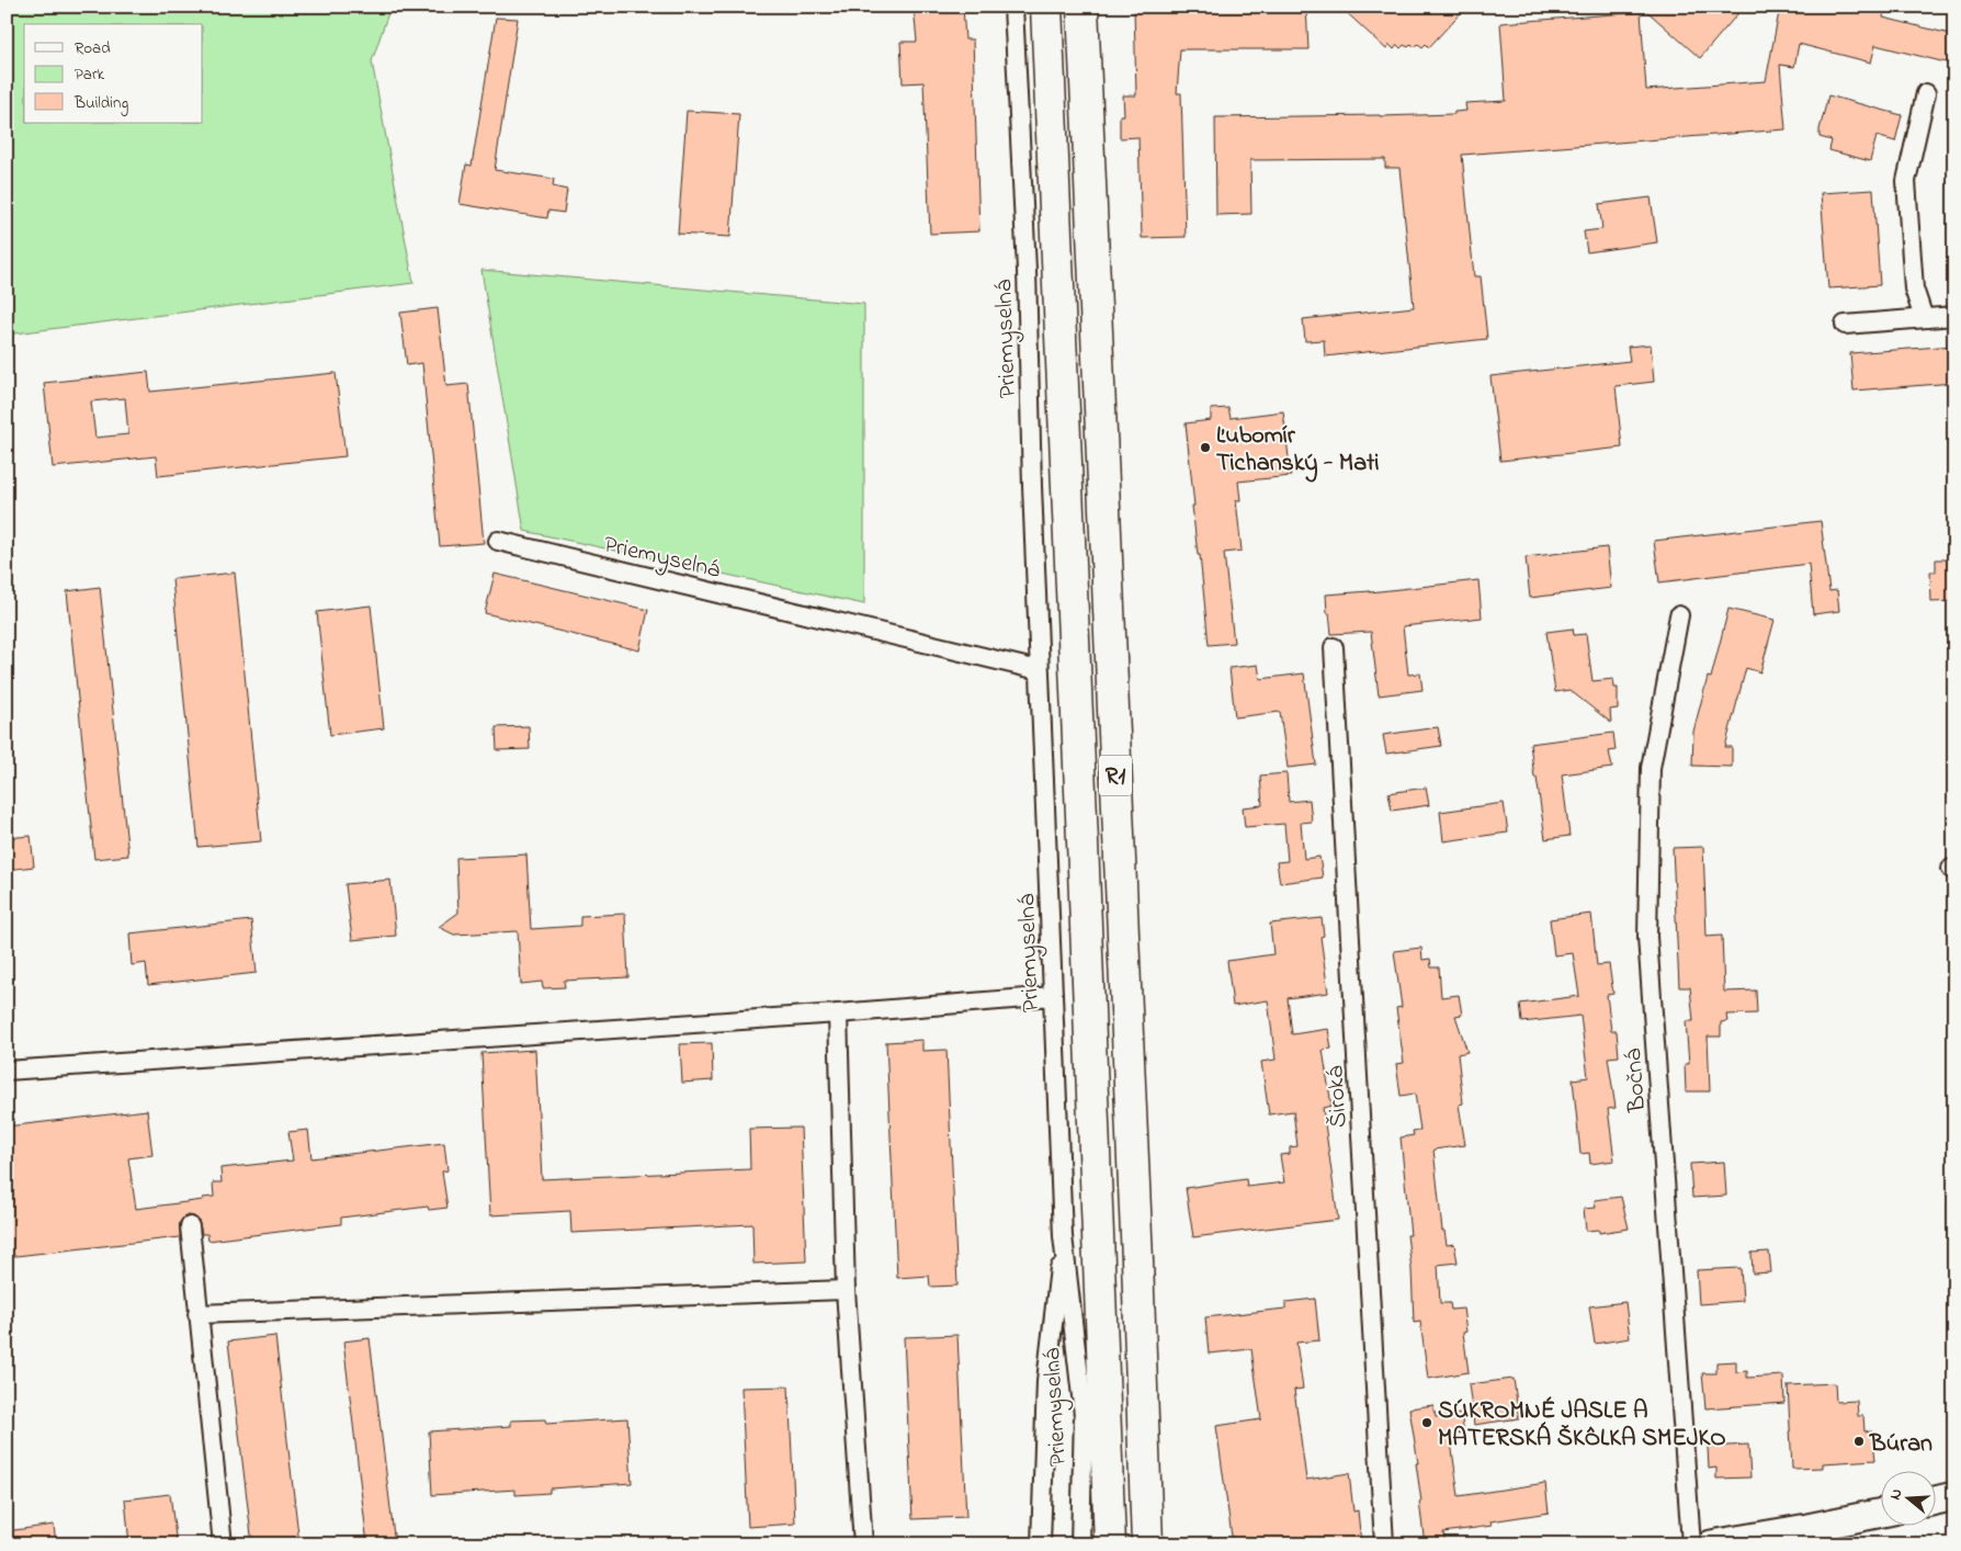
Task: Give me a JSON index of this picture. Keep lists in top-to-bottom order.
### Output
{
  "streets": {
    "highway": ["R1"],
    "street": ["Priemyselná", "Bočná", "Široká"]
  },
  "places": ["Ľubomír Tichanský - Mati", "SÚKROMNÉ JASLE A MATERSKÁ ŠKÔLKA SMEJKO", "Búran"],
  "legend": ["Road", "Park", "Building"],
  "north": "left"
}
